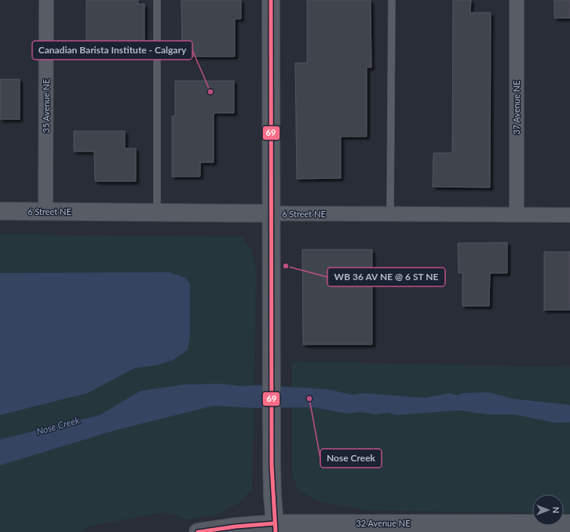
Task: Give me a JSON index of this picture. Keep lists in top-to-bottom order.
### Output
{
  "streets": {
    "main road": ["32 Avenue NE"],
    "street": ["35 Avenue NE", "37 Avenue NE", "6 Street NE"]
  },
  "crossings": [
    ["35 Avenue NE", "6 Street NE"],
    ["37 Avenue NE", "6 Street NE"]
  ],
  "water": ["Nose Creek"],
  "places": ["Canadian Barista Institute - Calgary", "WB 36 AV NE @ 6 ST NE", "Nose Creek"],
  "lines": ["transit line 69"],
  "north": "right"
}
